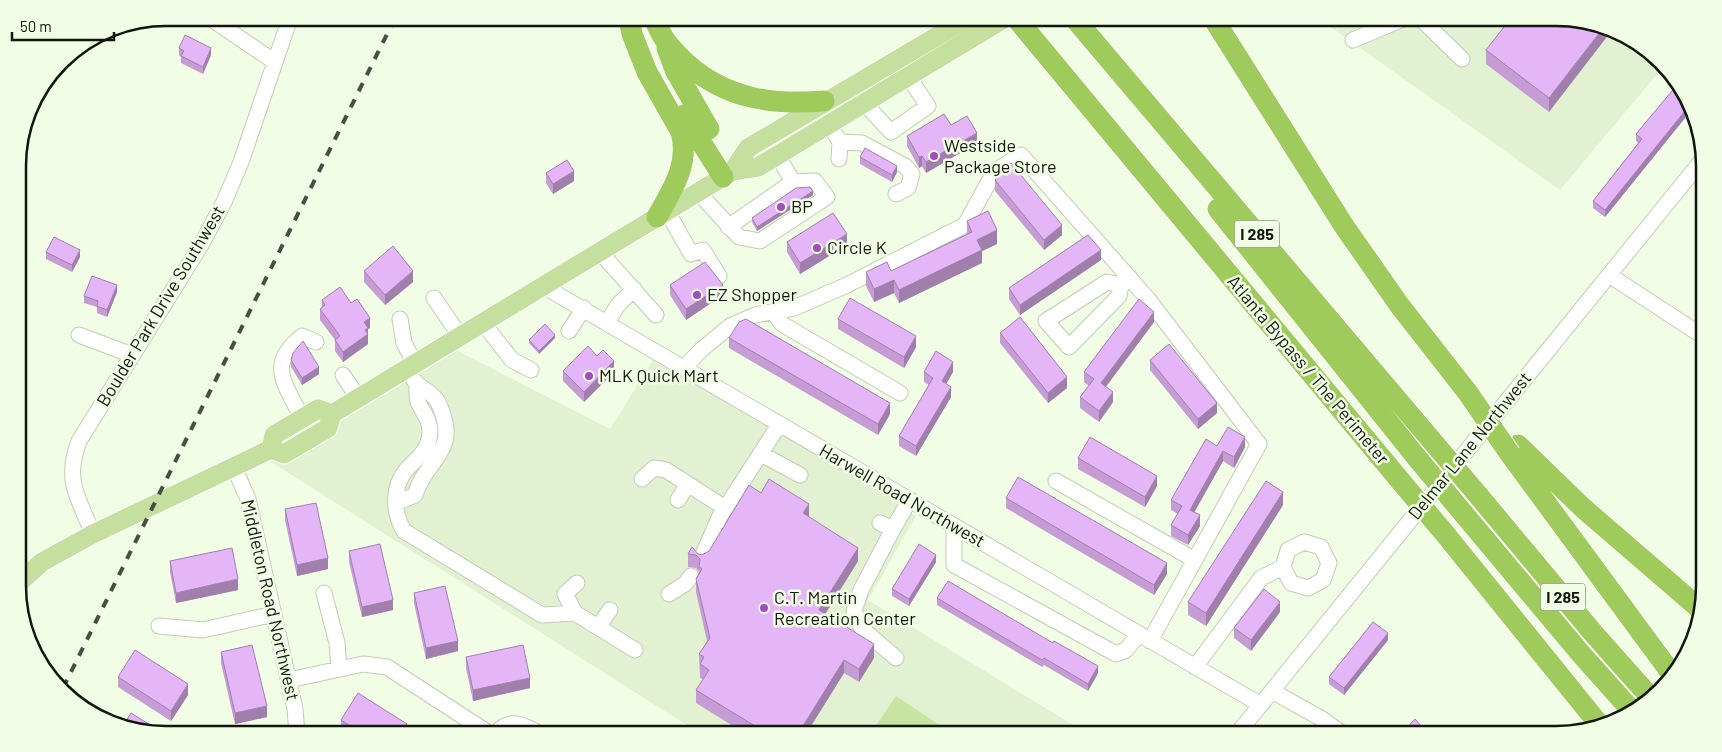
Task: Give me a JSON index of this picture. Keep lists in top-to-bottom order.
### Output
{
  "streets": {
    "highway": ["I 285", "Atlanta Bypass / The Perimeter"],
    "street": [
      "Boulder Park Drive Southwest",
      "Delmar Lane Northwest",
      "Harwell Road Northwest",
      "Middleton Road Northwest"
    ]
  },
  "crossings": [
    ["Delmar Lane Northwest", "Harwell Road Northwest"]
  ],
  "places": [
    "Westside Package Store",
    "BP",
    "Circle K",
    "EZ Shopper",
    "MLK Quick Mart",
    "C.T. Martin Recreation Center"
  ],
  "scale_bar": "50 m"
}
